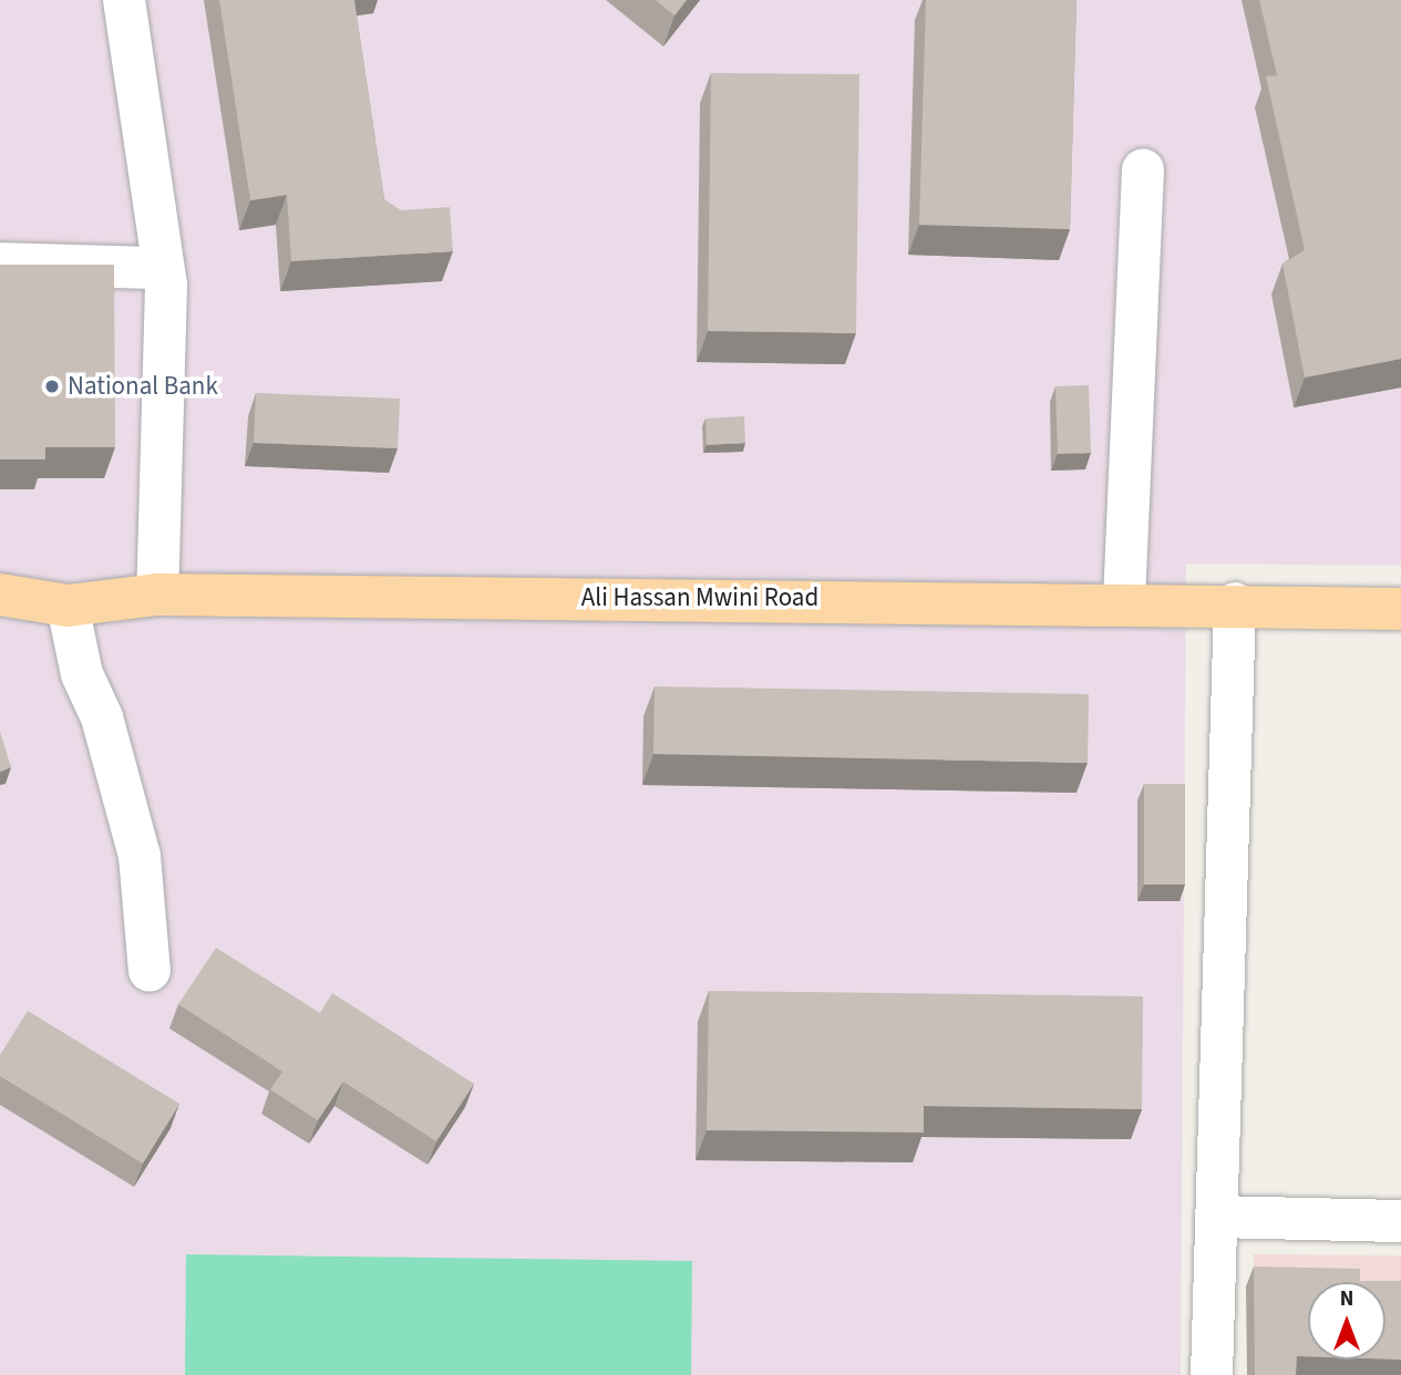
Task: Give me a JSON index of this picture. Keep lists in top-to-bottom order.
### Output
{
  "streets": {
    "main road": ["Ali Hassan Mwini Road"]
  },
  "places": ["National Bank"],
  "north": "top"
}
